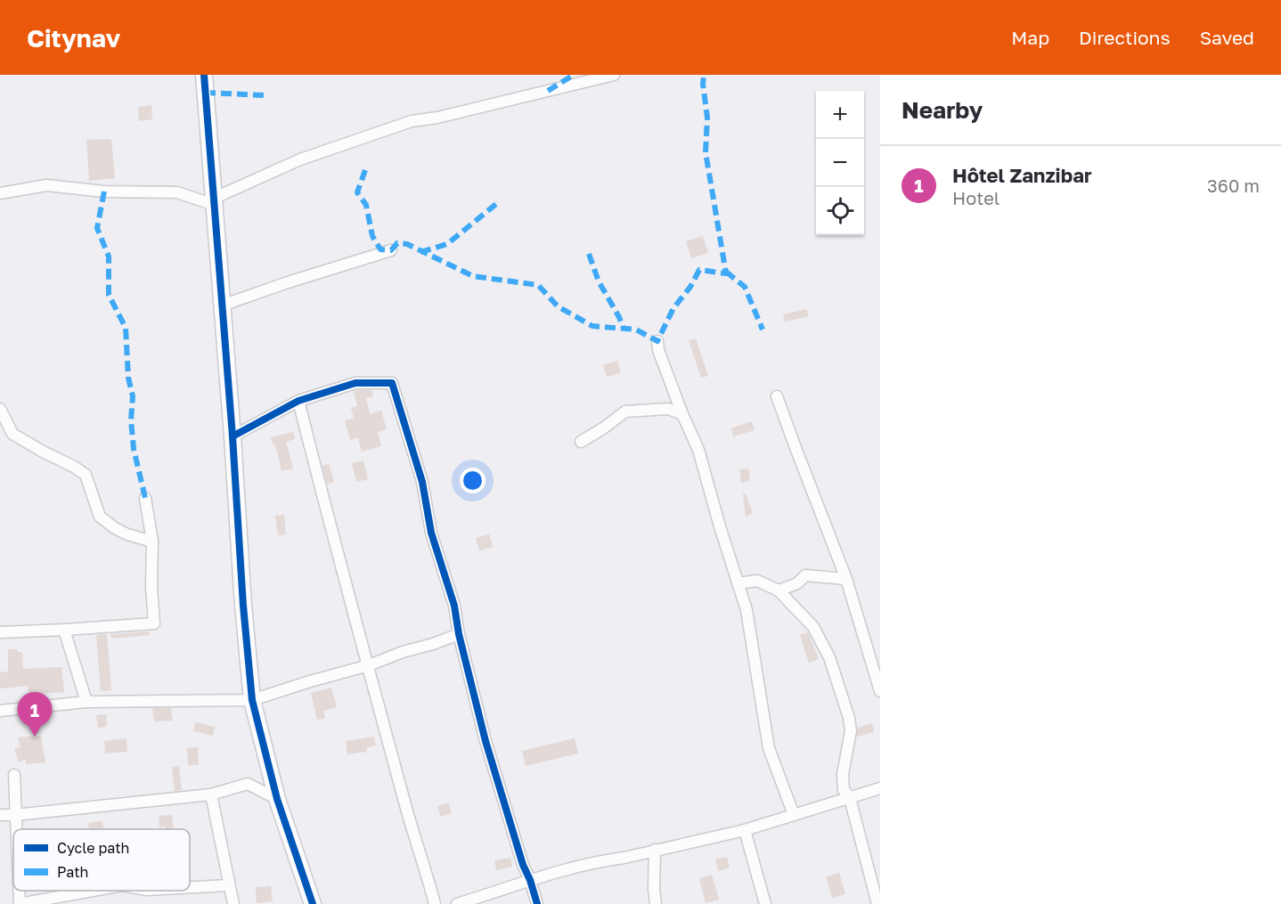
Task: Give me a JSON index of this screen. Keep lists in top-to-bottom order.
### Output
{
  "legend": ["Cycle path", "Path"],
  "page": {
    "header": "Citynav",
    "nav": ["Map", "Directions", "Saved"],
    "heading": "Nearby",
    "map_buttons": ["+", "−"],
    "list": [
      {
        "mark": "1",
        "name": "Hôtel Zanzibar",
        "note": "Hotel",
        "value": "360 m"
      }
    ],
    "pins": "1"
  }
}
